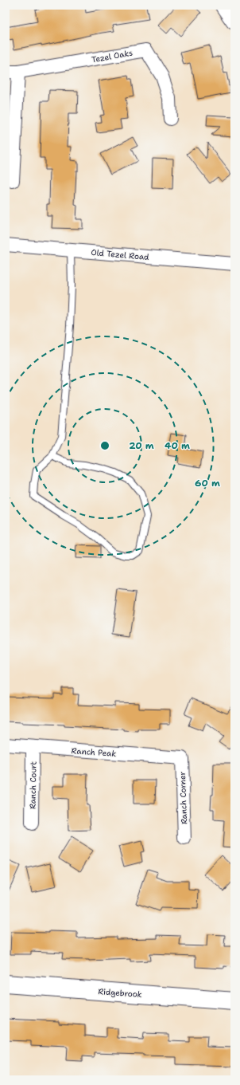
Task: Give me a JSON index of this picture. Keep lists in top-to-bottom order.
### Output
{
  "streets": {
    "street": [
      "Tezel Oaks",
      "Old Tezel Road",
      "Ranch Peak",
      "Ranch Court",
      "Ranch Corner",
      "Ridgebrook"
    ]
  },
  "crossings": [
    ["Ranch Peak", "Ranch Court"],
    ["Ranch Peak", "Ranch Corner"]
  ],
  "rings": ["20 m", "40 m", "60 m"]
}
